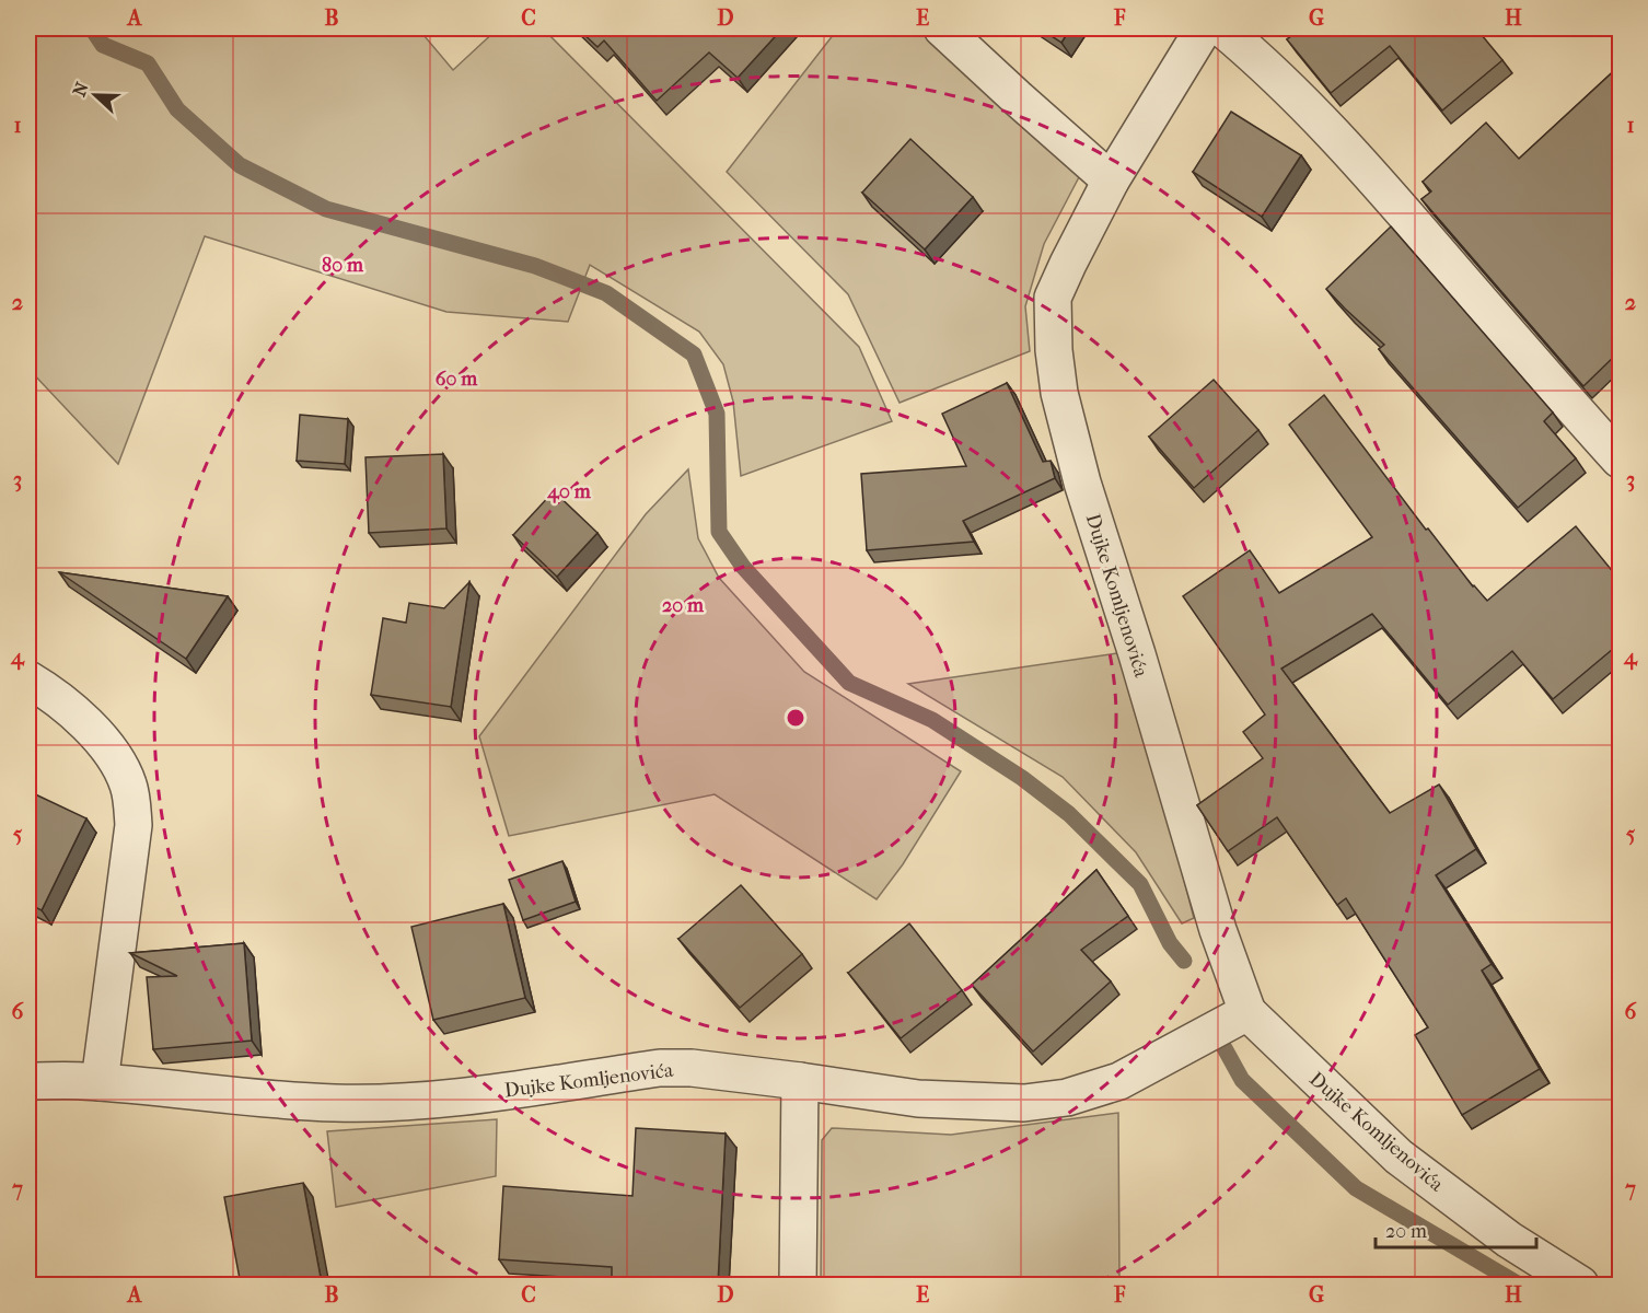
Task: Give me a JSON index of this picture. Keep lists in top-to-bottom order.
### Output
{
  "streets": {
    "street": ["Dujke Komljenovića"]
  },
  "scale_bar": "20 m",
  "north": "left",
  "grid": {
    "columns": [
      "A",
      "B",
      "C",
      "D",
      "E",
      "F",
      "G",
      "H"
    ],
    "rows": [
      "1",
      "2",
      "3",
      "4",
      "5",
      "6",
      "7"
    ]
  },
  "rings": [
    "80 m",
    "60 m",
    "40 m",
    "20 m"
  ]
}
